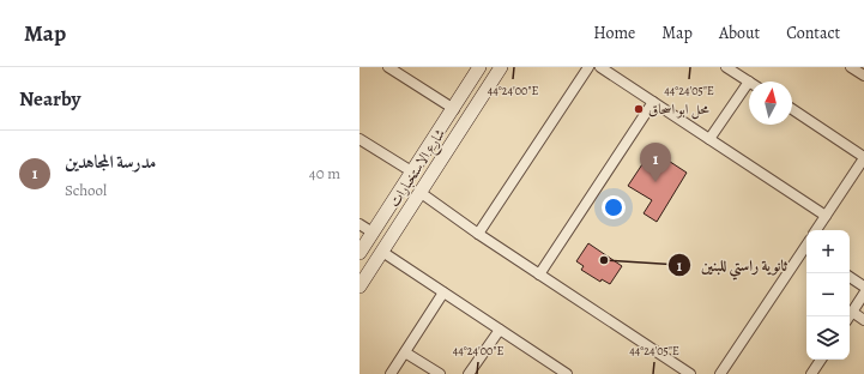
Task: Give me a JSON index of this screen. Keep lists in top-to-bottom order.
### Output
{
  "streets": {
    "main road": ["شارع الاستخبارات"]
  },
  "places": ["محل ابو اسحاق", "ثانوية راستي للبنين"],
  "north": "top",
  "page": {
    "header": "Map",
    "nav": [
      "Home",
      "Map",
      "About",
      "Contact"
    ],
    "heading": "Nearby",
    "list": [
      {
        "mark": "1",
        "name": "مدرسة المجاهدين",
        "note": "School",
        "value": "40 m"
      }
    ],
    "pins": "1",
    "map_buttons": ["+", "−"]
  },
  "coordinates": ["44°24'00\"E", "44°24'05\"E"]
}
